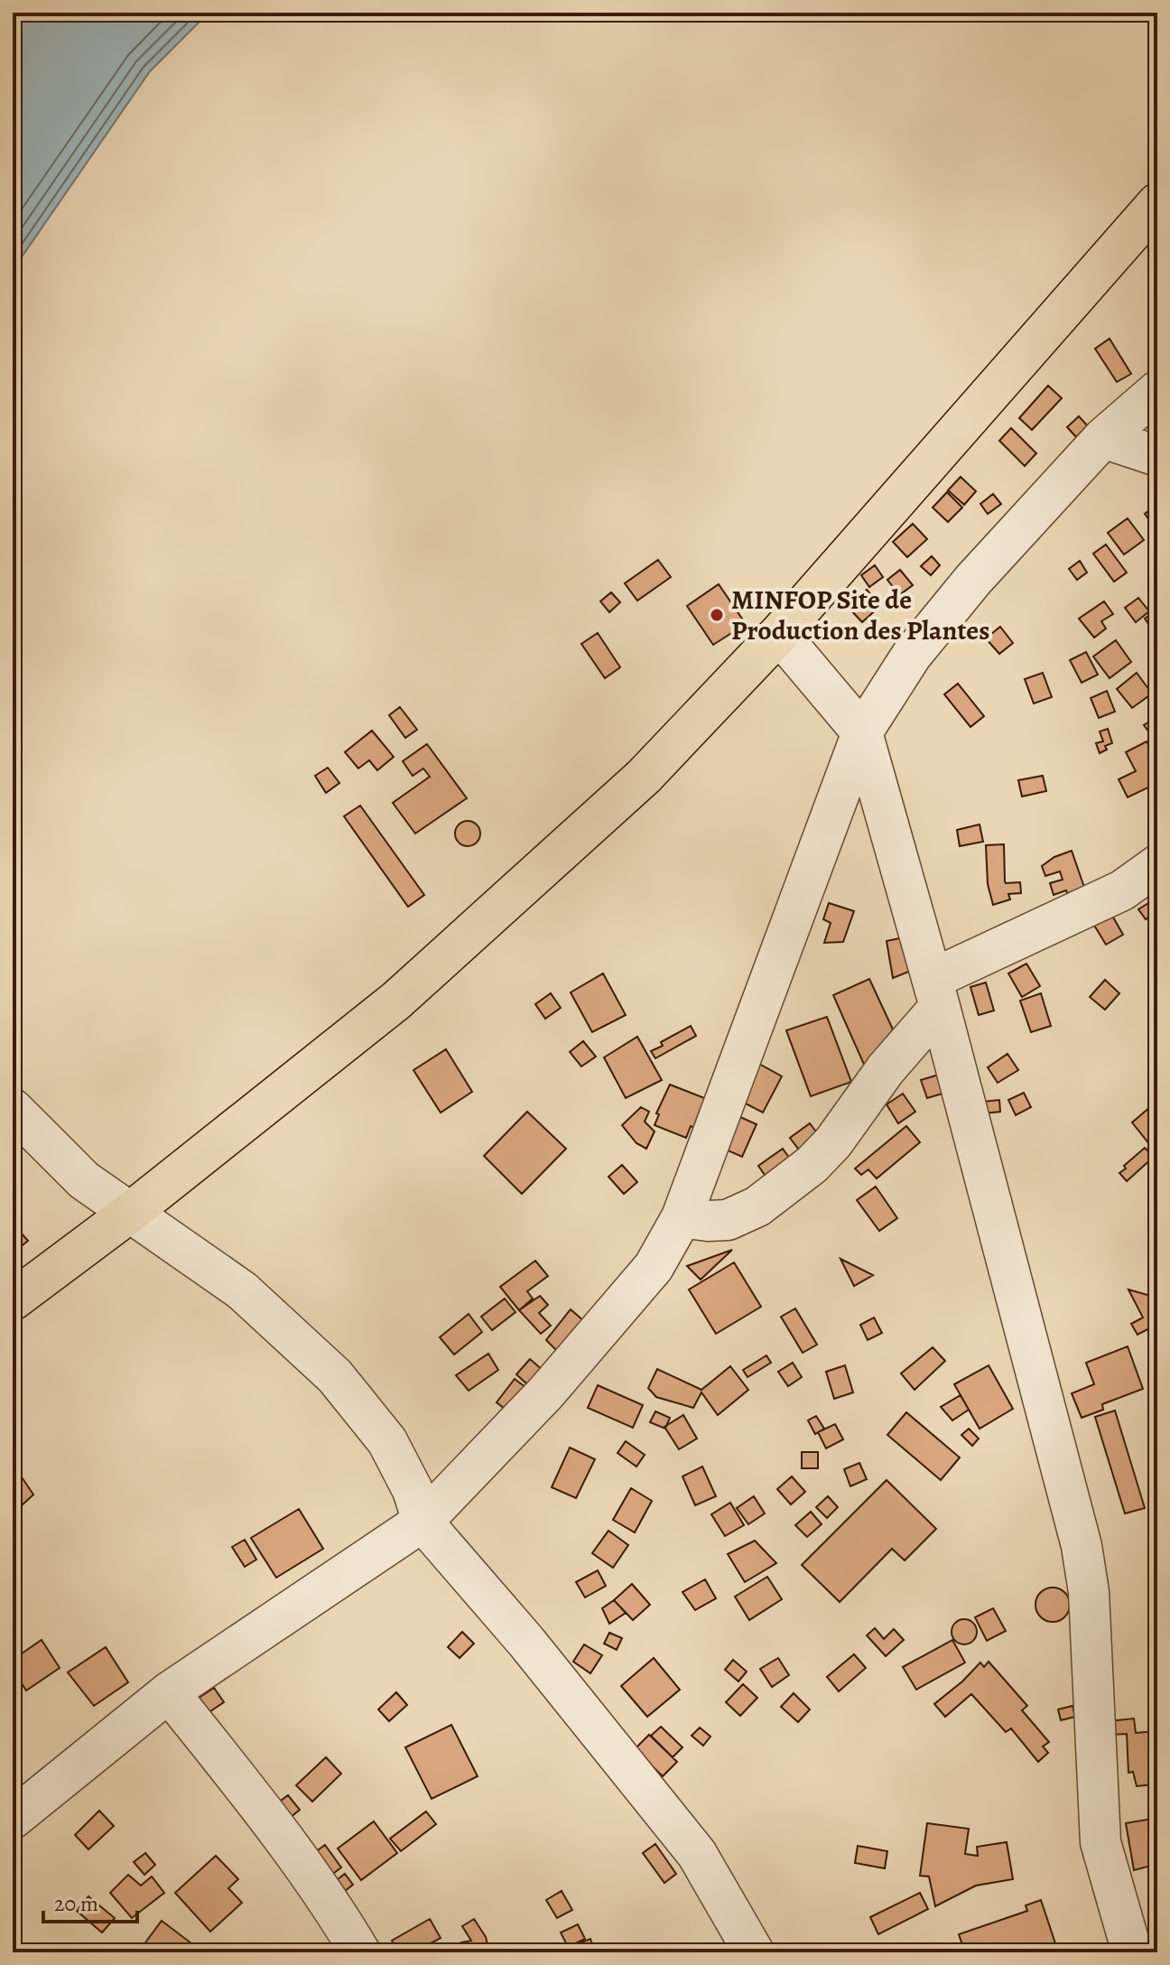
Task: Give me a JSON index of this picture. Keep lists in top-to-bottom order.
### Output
{
  "places": ["MINFOP Site de Production des Plantes"],
  "scale_bar": "20 m"
}
